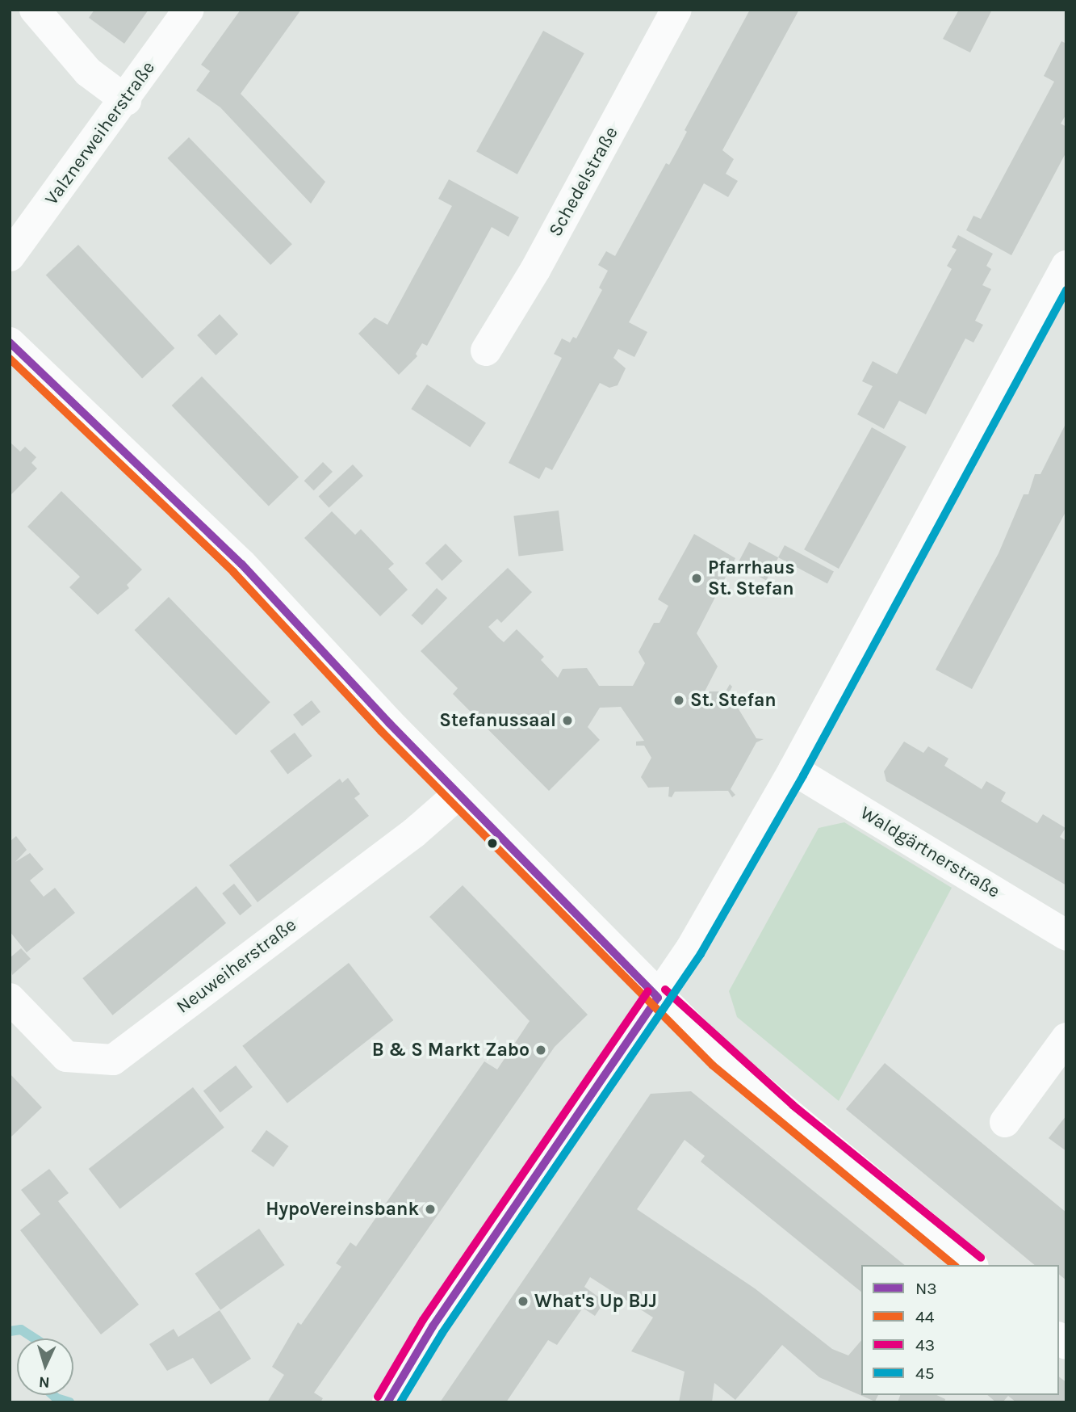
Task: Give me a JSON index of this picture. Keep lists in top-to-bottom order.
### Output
{
  "streets": {
    "street": [
      "Valznerweiherstraße",
      "Schedelstraße",
      "Waldgärtnerstraße",
      "Neuweiherstraße"
    ]
  },
  "places": [
    "Pfarrhaus St. Stefan",
    "St. Stefan",
    "Stefanussaal",
    "B & S Markt Zabo",
    "HypoVereinsbank",
    "What's Up BJJ"
  ],
  "lines": [
    "transit line 45",
    "transit line N3",
    "transit line 44",
    "transit line 43"
  ],
  "legend": [
    "N3",
    "44",
    "43",
    "45"
  ],
  "north": "bottom"
}
